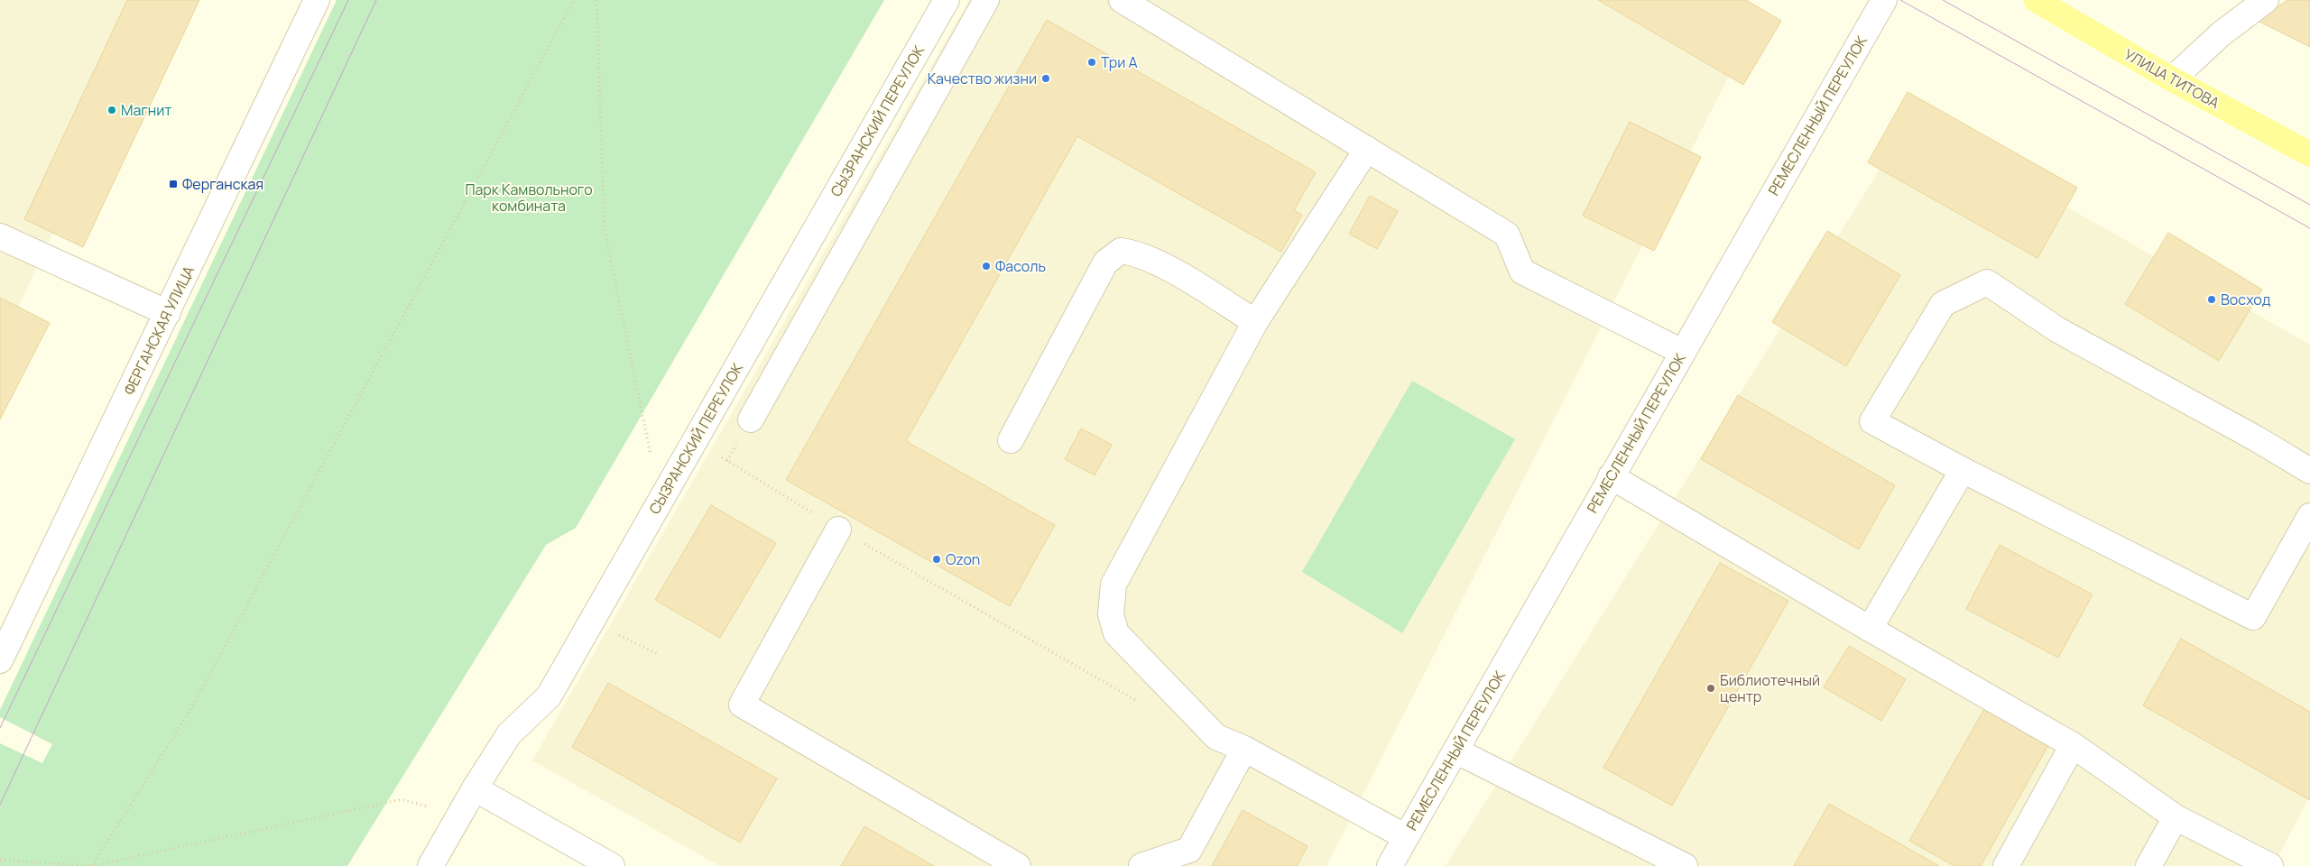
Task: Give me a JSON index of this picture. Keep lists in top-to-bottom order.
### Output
{
  "streets": {
    "main road": ["УЛИЦА ТИТОВА"],
    "street": ["РЕМЕСЛЕННЫЙ ПЕРЕУЛОК", "СЫЗРАНСКИЙ ПЕРЕУЛОК", "ФЕРГАНСКАЯ УЛИЦА"]
  },
  "parks": ["Парк Камвольного комбината"],
  "places": {
    "other": [
      "Три А",
      "Качество жизни",
      "Магнит",
      "Фасоль",
      "Восход",
      "Ozon",
      "Библиотечный центр"
    ],
    "transit": ["Ферганская"]
  }
}
